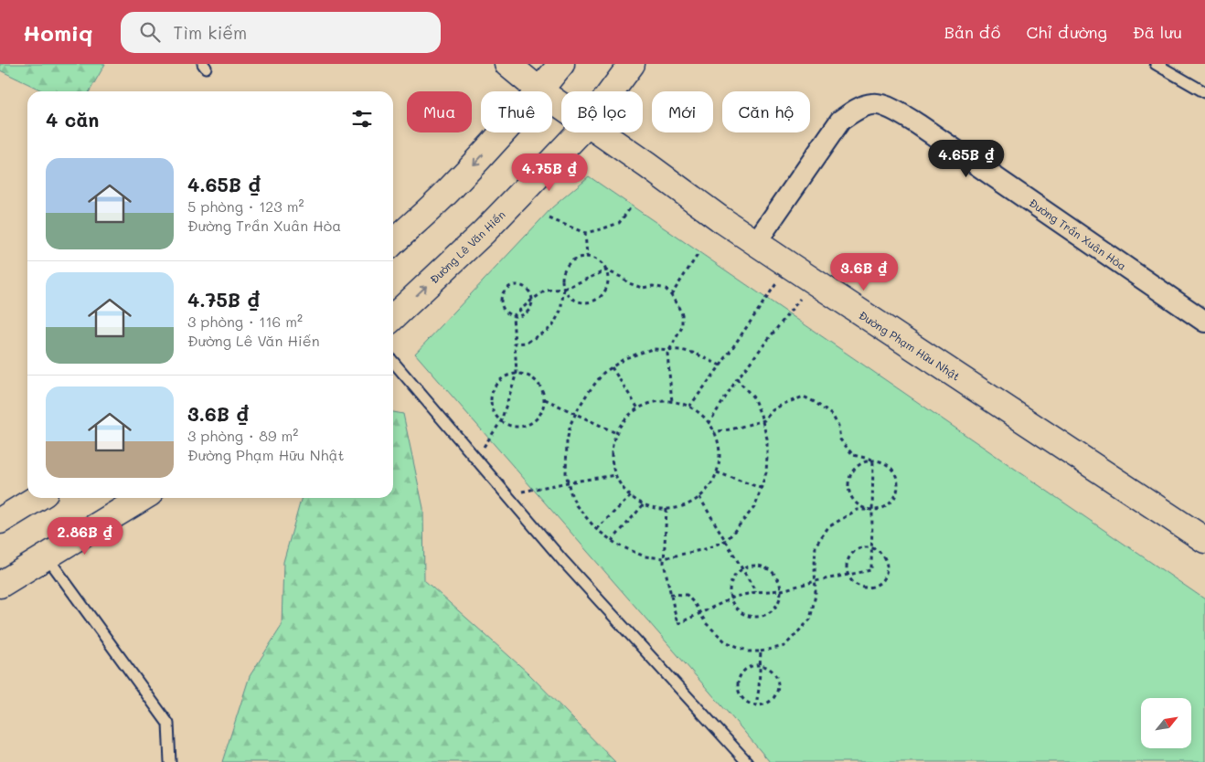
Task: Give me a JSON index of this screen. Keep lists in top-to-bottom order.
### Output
{
  "streets": {
    "street": ["Đường Trần Xuân Hòa", "Đường Lê Văn Hiến", "Đường Phạm Hữu Nhật"]
  },
  "crossings": [
    ["Đường Trần Xuân Hòa", "Đường Phạm Hữu Nhật"]
  ],
  "north": "top right",
  "page": {
    "header": "Homiq",
    "search": "Tìm kiếm",
    "nav": ["Bản đồ", "Chỉ đường", "Đã lưu"],
    "chip": [
      "Mua",
      "Thuê",
      "Bộ lọc",
      "Mới",
      "Căn hộ"
    ],
    "heading": "4 căn",
    "price": [
      "4.65B ₫",
      "4.75B ₫",
      "3.6B ₫",
      "2.86B ₫"
    ],
    "list": [
      {
        "name": "4.65B ₫",
        "note": "5 phòng · 123 m² · Đường Trần Xuân Hòa"
      },
      {
        "name": "4.75B ₫",
        "note": "3 phòng · 116 m² · Đường Lê Văn Hiến"
      },
      {
        "name": "3.6B ₫",
        "note": "3 phòng · 89 m² · Đường Phạm Hữu Nhật"
      }
    ]
  }
}
